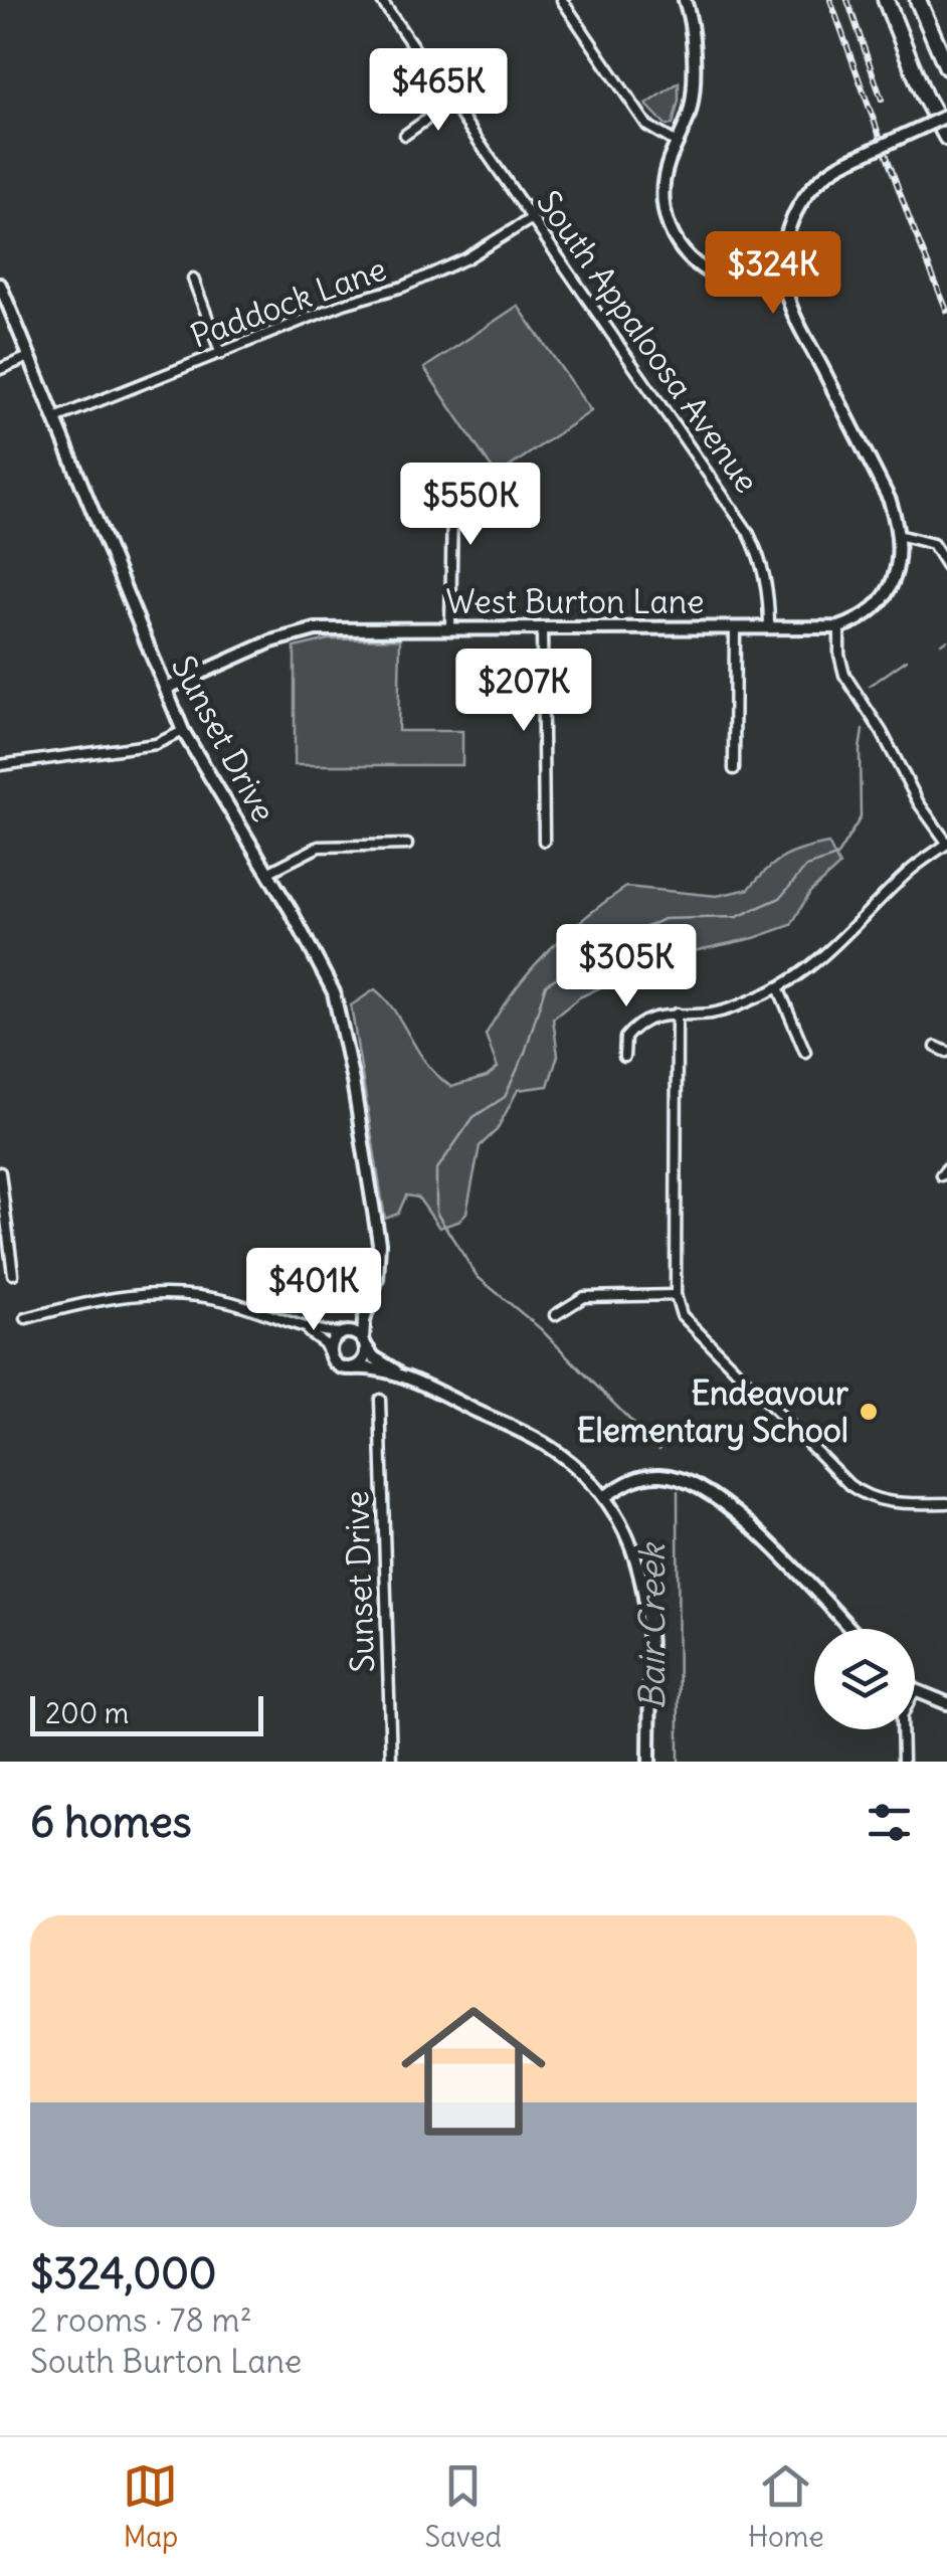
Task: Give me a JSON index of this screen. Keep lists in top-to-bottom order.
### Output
{
  "streets": {
    "street": [
      "Paddock Lane",
      "South Appaloosa Avenue",
      "West Burton Lane",
      "Sunset Drive"
    ]
  },
  "crossings": [
    ["Paddock Lane", "South Appaloosa Avenue"],
    ["Paddock Lane", "Sunset Drive"],
    ["South Appaloosa Avenue", "West Burton Lane"],
    ["West Burton Lane", "Sunset Drive"]
  ],
  "water": ["Bair Creek"],
  "places": ["Endeavour Elementary School"],
  "scale_bar": "200 m",
  "page": {
    "price": [
      "$465K",
      "$324K",
      "$550K",
      "$207K",
      "$305K",
      "$401K"
    ],
    "scale": "200 m",
    "heading": "6 homes",
    "list": [
      {
        "name": "$324,000",
        "note": "2 rooms · 78 m² · South Burton Lane"
      }
    ],
    "tabs": ["Map", "Saved", "Home"]
  }
}
